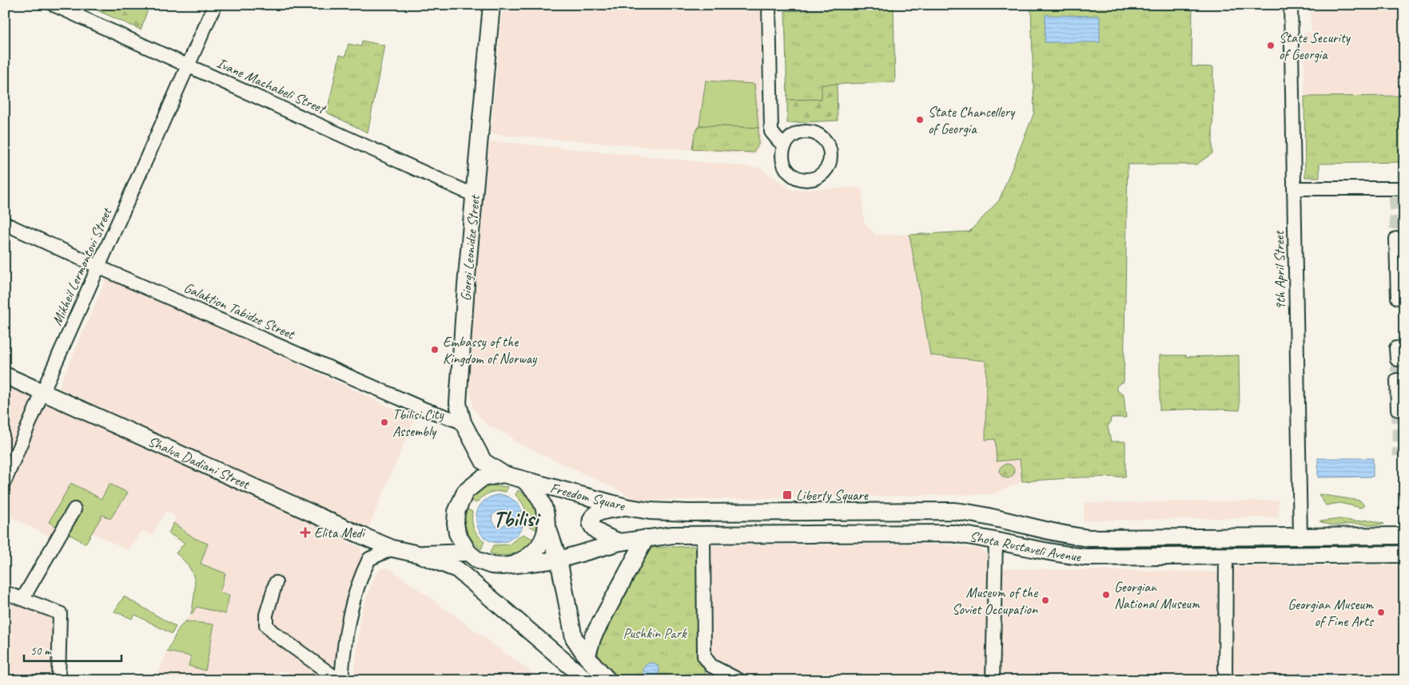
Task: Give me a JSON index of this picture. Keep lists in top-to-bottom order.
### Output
{
  "streets": {
    "main road": [
      "Giorgi Leonidze Street",
      "Shalva Dadiani Street",
      "Freedom Square",
      "Shota Rustaveli Avenue"
    ],
    "street": [
      "Ivane Machabeli Street",
      "Mikheil Lermontovi Street",
      "9th April Street",
      "Galaktion Tabidze Street"
    ]
  },
  "crossings": [
    ["Ivane Machabeli Street", "Giorgi Leonidze Street"],
    ["Ivane Machabeli Street", "Mikheil Lermontovi Street"],
    ["Giorgi Leonidze Street", "Galaktion Tabidze Street"],
    ["Giorgi Leonidze Street", "Freedom Square"],
    ["Mikheil Lermontovi Street", "Galaktion Tabidze Street"],
    ["Mikheil Lermontovi Street", "Shalva Dadiani Street"],
    ["9th April Street", "Shota Rustaveli Avenue"],
    ["Freedom Square", "Shota Rustaveli Avenue"]
  ],
  "districts": ["Tbilisi"],
  "parks": ["Pushkin Park"],
  "places": {
    "other": [
      "State Security of Georgia",
      "State Chancellery of Georgia",
      "Embassy of the Kingdom of Norway",
      "Tbilisi City Assembly",
      "Georgian National Museum",
      "Museum of the Soviet Occupation",
      "Georgian Museum of Fine Arts"
    ],
    "transit": ["Liberty Square"],
    "health": ["Elita Medi"]
  },
  "scale_bar": "50 m"
}
